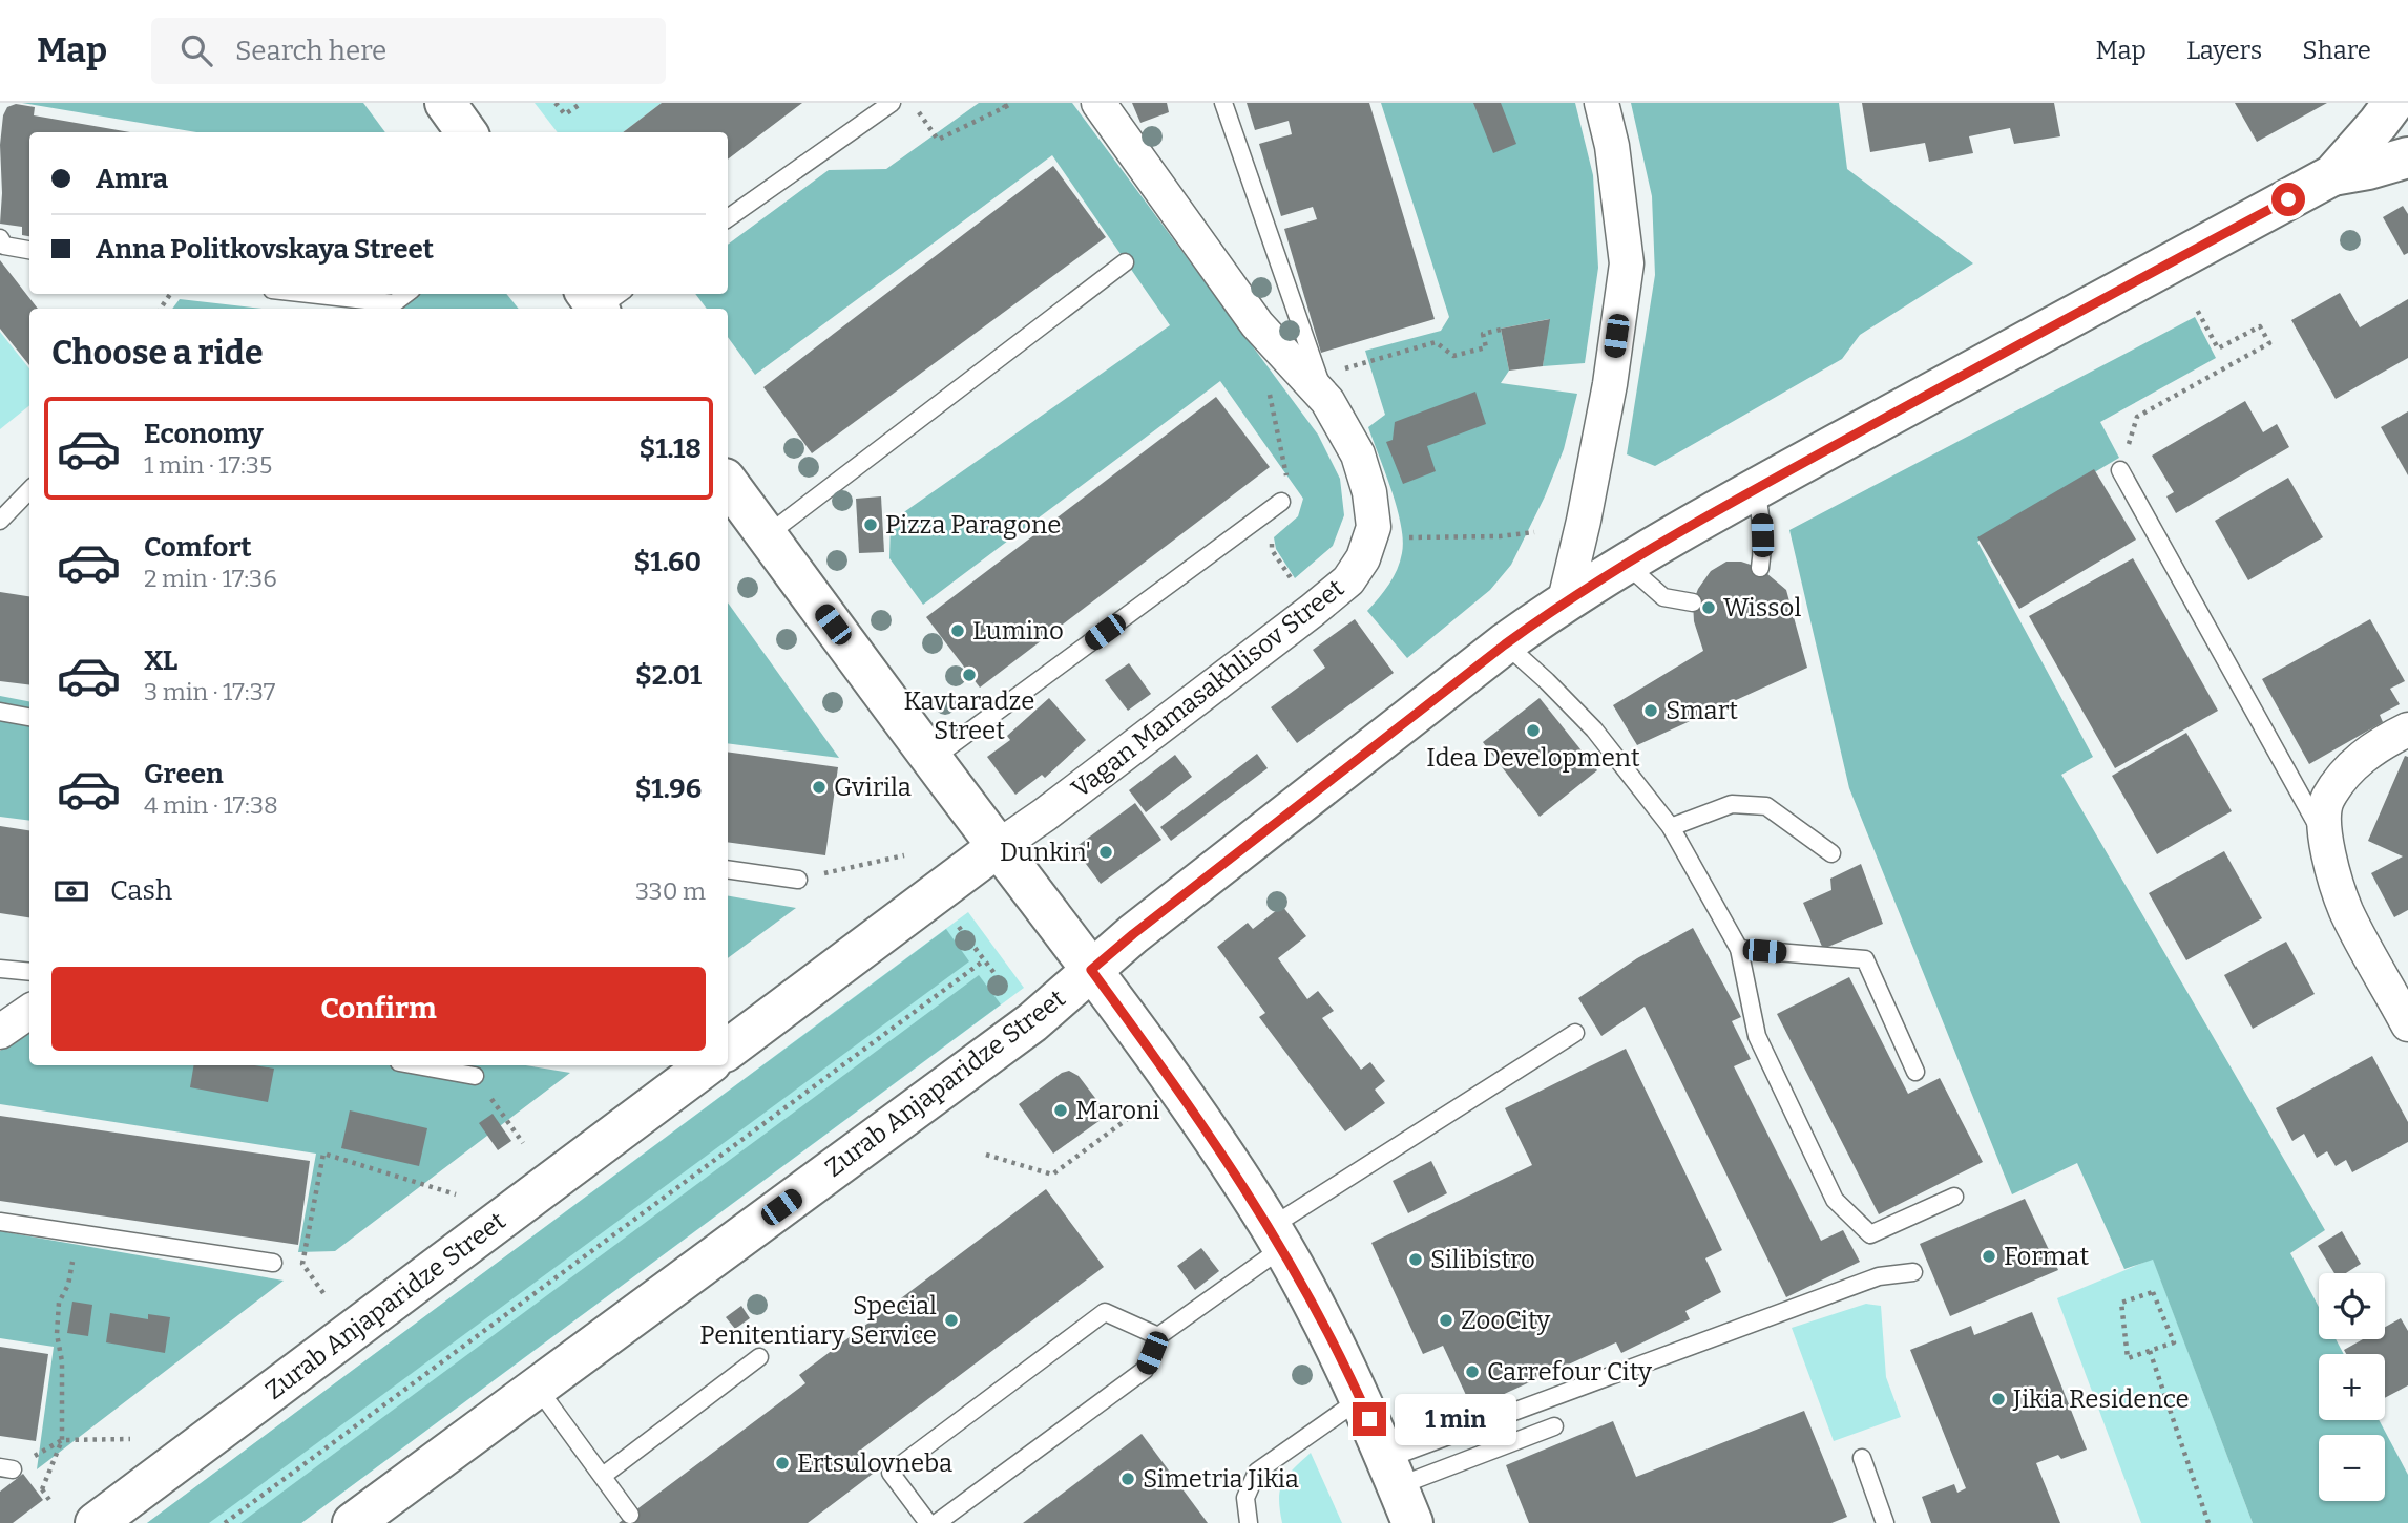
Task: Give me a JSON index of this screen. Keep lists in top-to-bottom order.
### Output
{
  "streets": {
    "main road": ["Zurab Anjaparidze Street"],
    "street": ["Vagan Mamasakhlisov Street"]
  },
  "places": [
    "Pizza Paragone",
    "Wissol",
    "Lumino",
    "Kavtaradze Street",
    "Smart",
    "Idea Development",
    "Gvirila",
    "Dunkin'",
    "Maroni",
    "Format",
    "Silibistro",
    "Special Penitentiary Service",
    "ZooCity",
    "Carrefour City",
    "Jikia Residence",
    "Ertsulovneba",
    "Simetria Jikia"
  ],
  "page": {
    "header": "Map",
    "search": "Search here",
    "nav": ["Map", "Layers", "Share"],
    "banner": ["Amra", "Anna Politkovskaya Street"],
    "heading": "Choose a ride",
    "list": [
      {
        "name": "Economy",
        "note": "1 min · 17:35",
        "value": "$1.18"
      },
      {
        "name": "Comfort",
        "note": "2 min · 17:36",
        "value": "$1.60"
      },
      {
        "name": "XL",
        "note": "3 min · 17:37",
        "value": "$2.01"
      },
      {
        "name": "Green",
        "note": "4 min · 17:38",
        "value": "$1.96"
      }
    ],
    "pay": ["Cash", "330 m"],
    "buttons": "Confirm",
    "map_buttons": ["+", "−"],
    "bubble": "1 min"
  }
}
